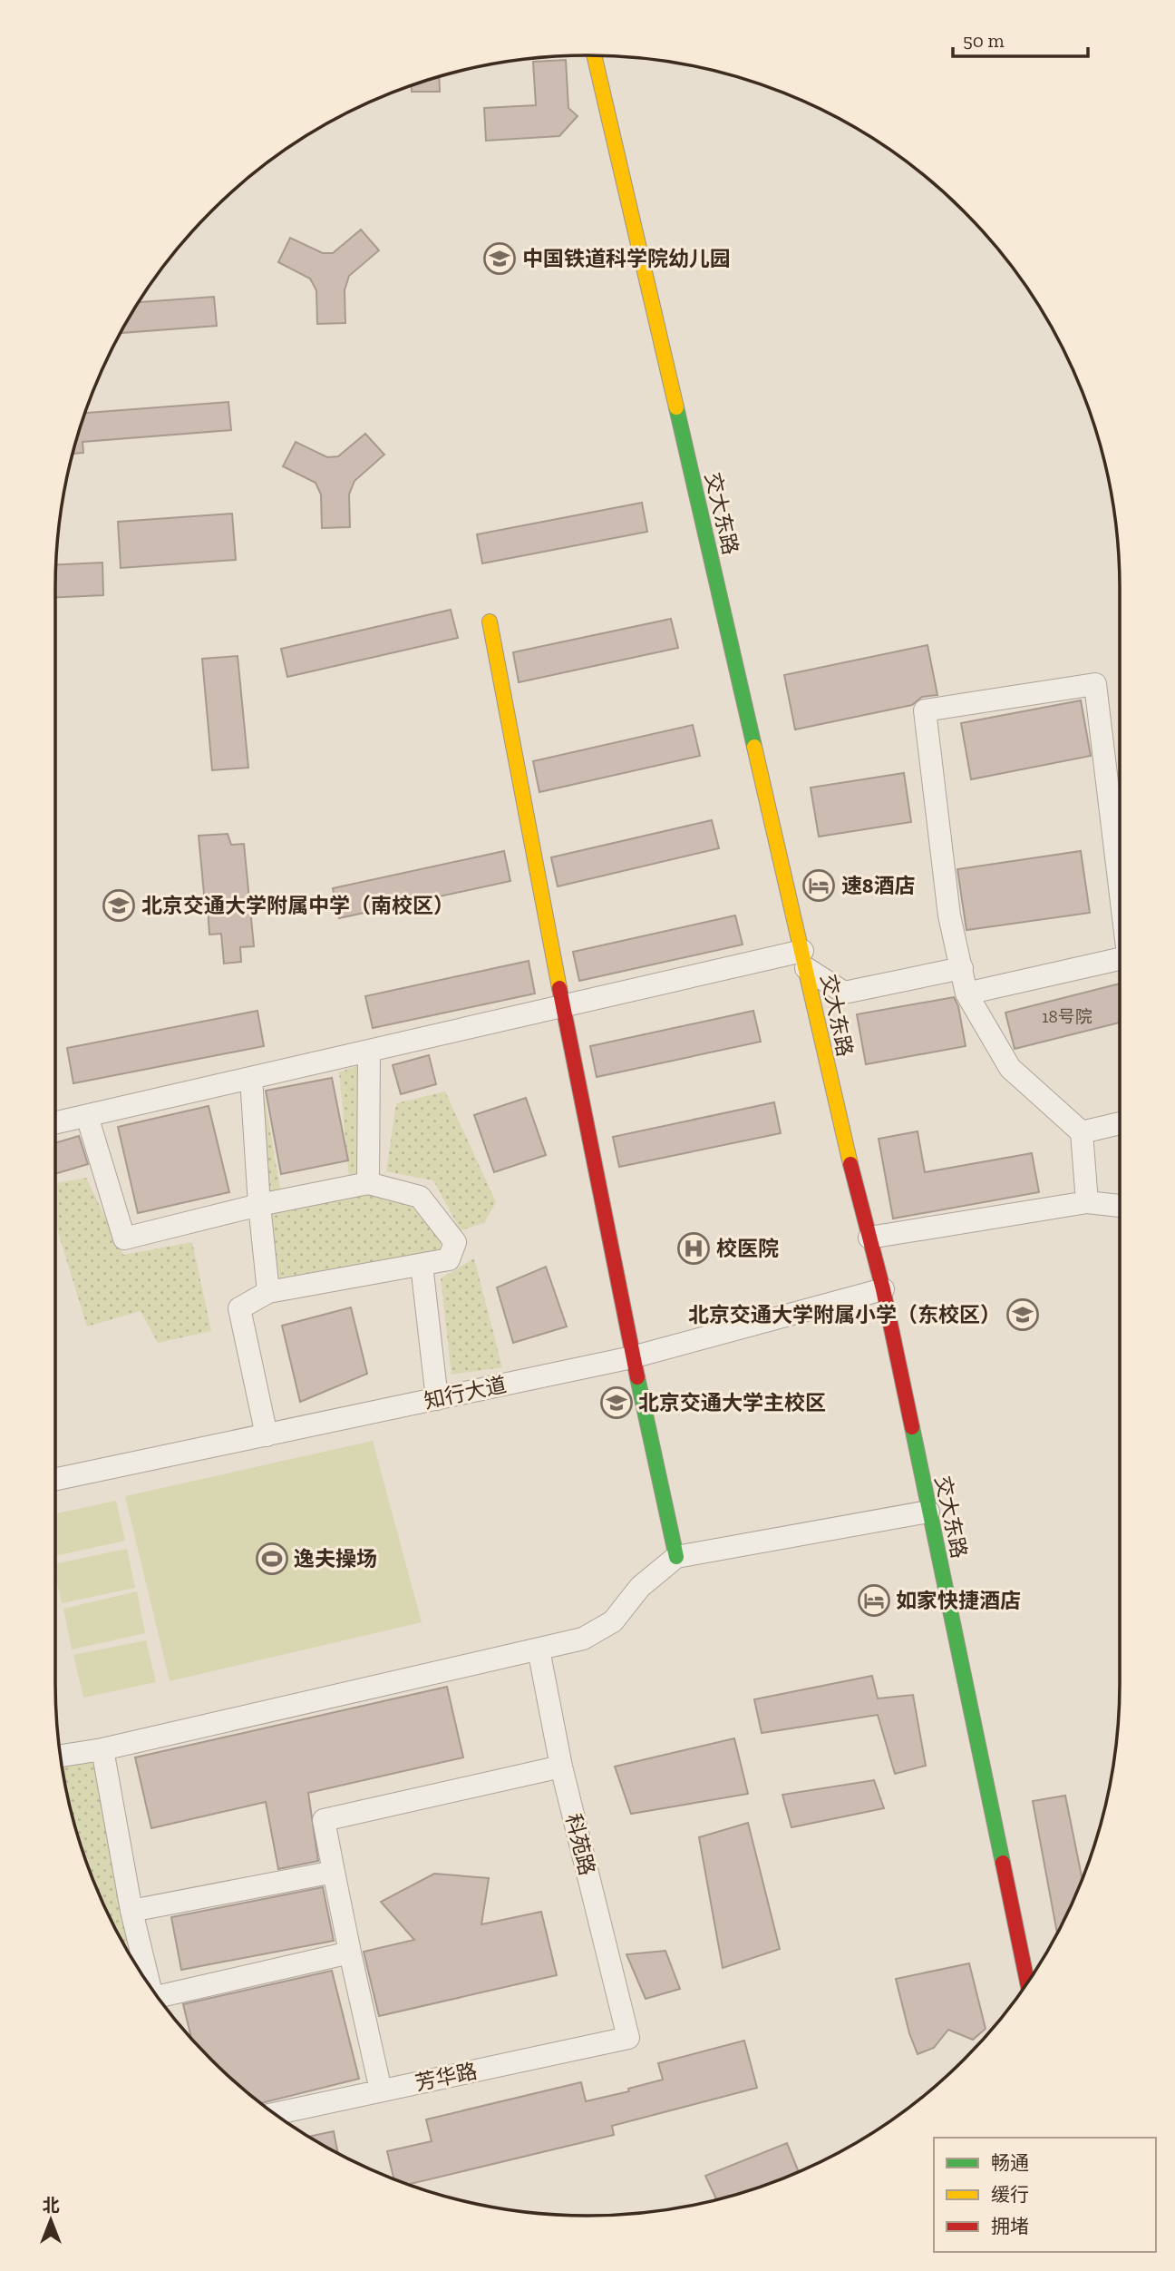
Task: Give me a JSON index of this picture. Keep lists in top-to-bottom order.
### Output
{
  "streets": {
    "street": [
      "交大东路",
      "知行大道",
      "科苑路",
      "芳华路"
    ]
  },
  "crossings": [
    ["交大东路", "知行大道"],
    ["科苑路", "芳华路"]
  ],
  "places": {
    "school or university": [
      "中国铁道科学院幼儿园",
      "北京交通大学附属中学（南校区）",
      "北京交通大学附属小学（东校区）",
      "北京交通大学主校区"
    ],
    "hotel": ["速8酒店", "如家快捷酒店"],
    "hospital": ["校医院"],
    "sports": ["逸夫操场"]
  },
  "house_numbers": ["18号院"],
  "legend": ["畅通", "缓行", "拥堵"],
  "scale_bar": "50 m",
  "north": "top"
}
